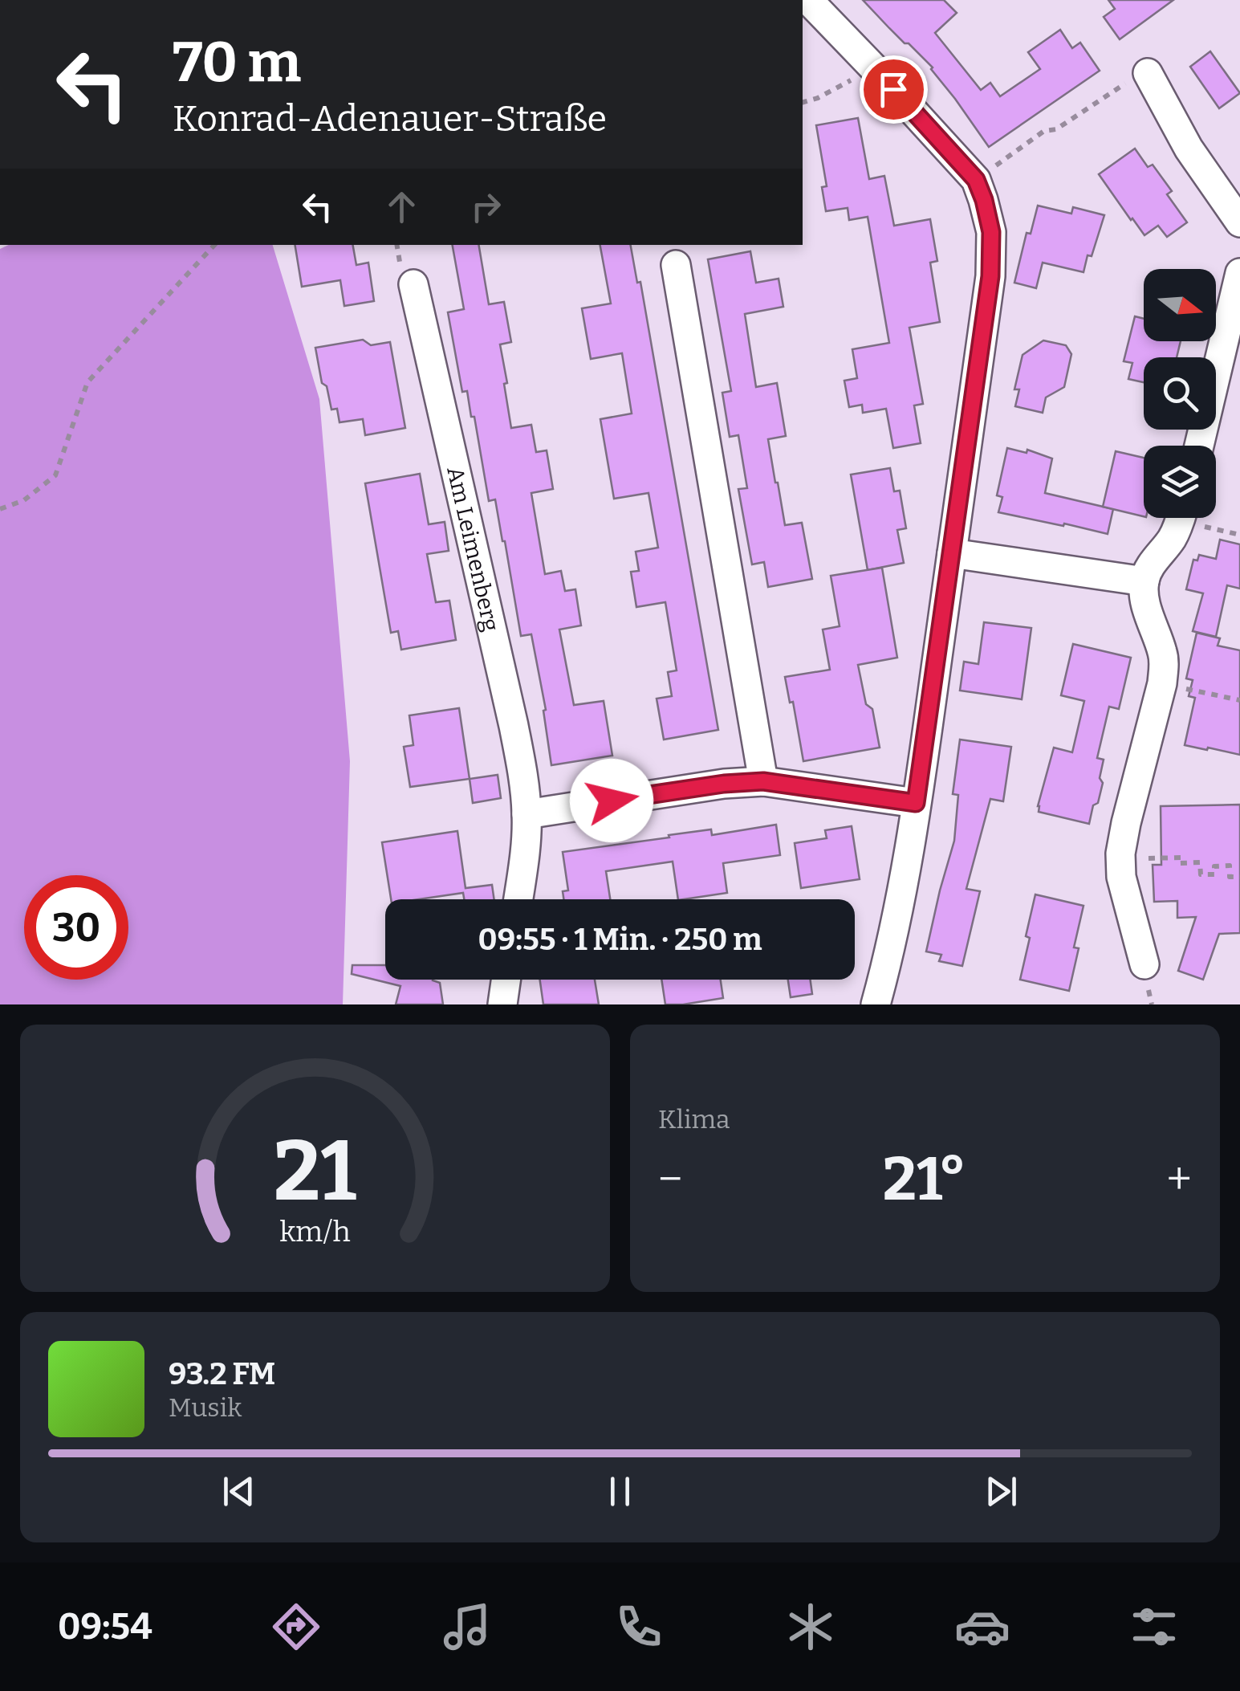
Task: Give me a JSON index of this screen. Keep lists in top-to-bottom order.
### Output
{
  "streets": {
    "street": ["Am Leimenberg"]
  },
  "north": "right",
  "page": {
    "turn": ["70 m", "Konrad-Adenauer-Straße"],
    "limit": "30",
    "trip": "09:55 · 1 Min. · 250 m",
    "tile": "Klima",
    "heat": ["−", "21°", "+"],
    "song": ["93.2 FM", "Musik"],
    "tabs": "09:54",
    "gauge": ["21", "km/h"]
  }
}
